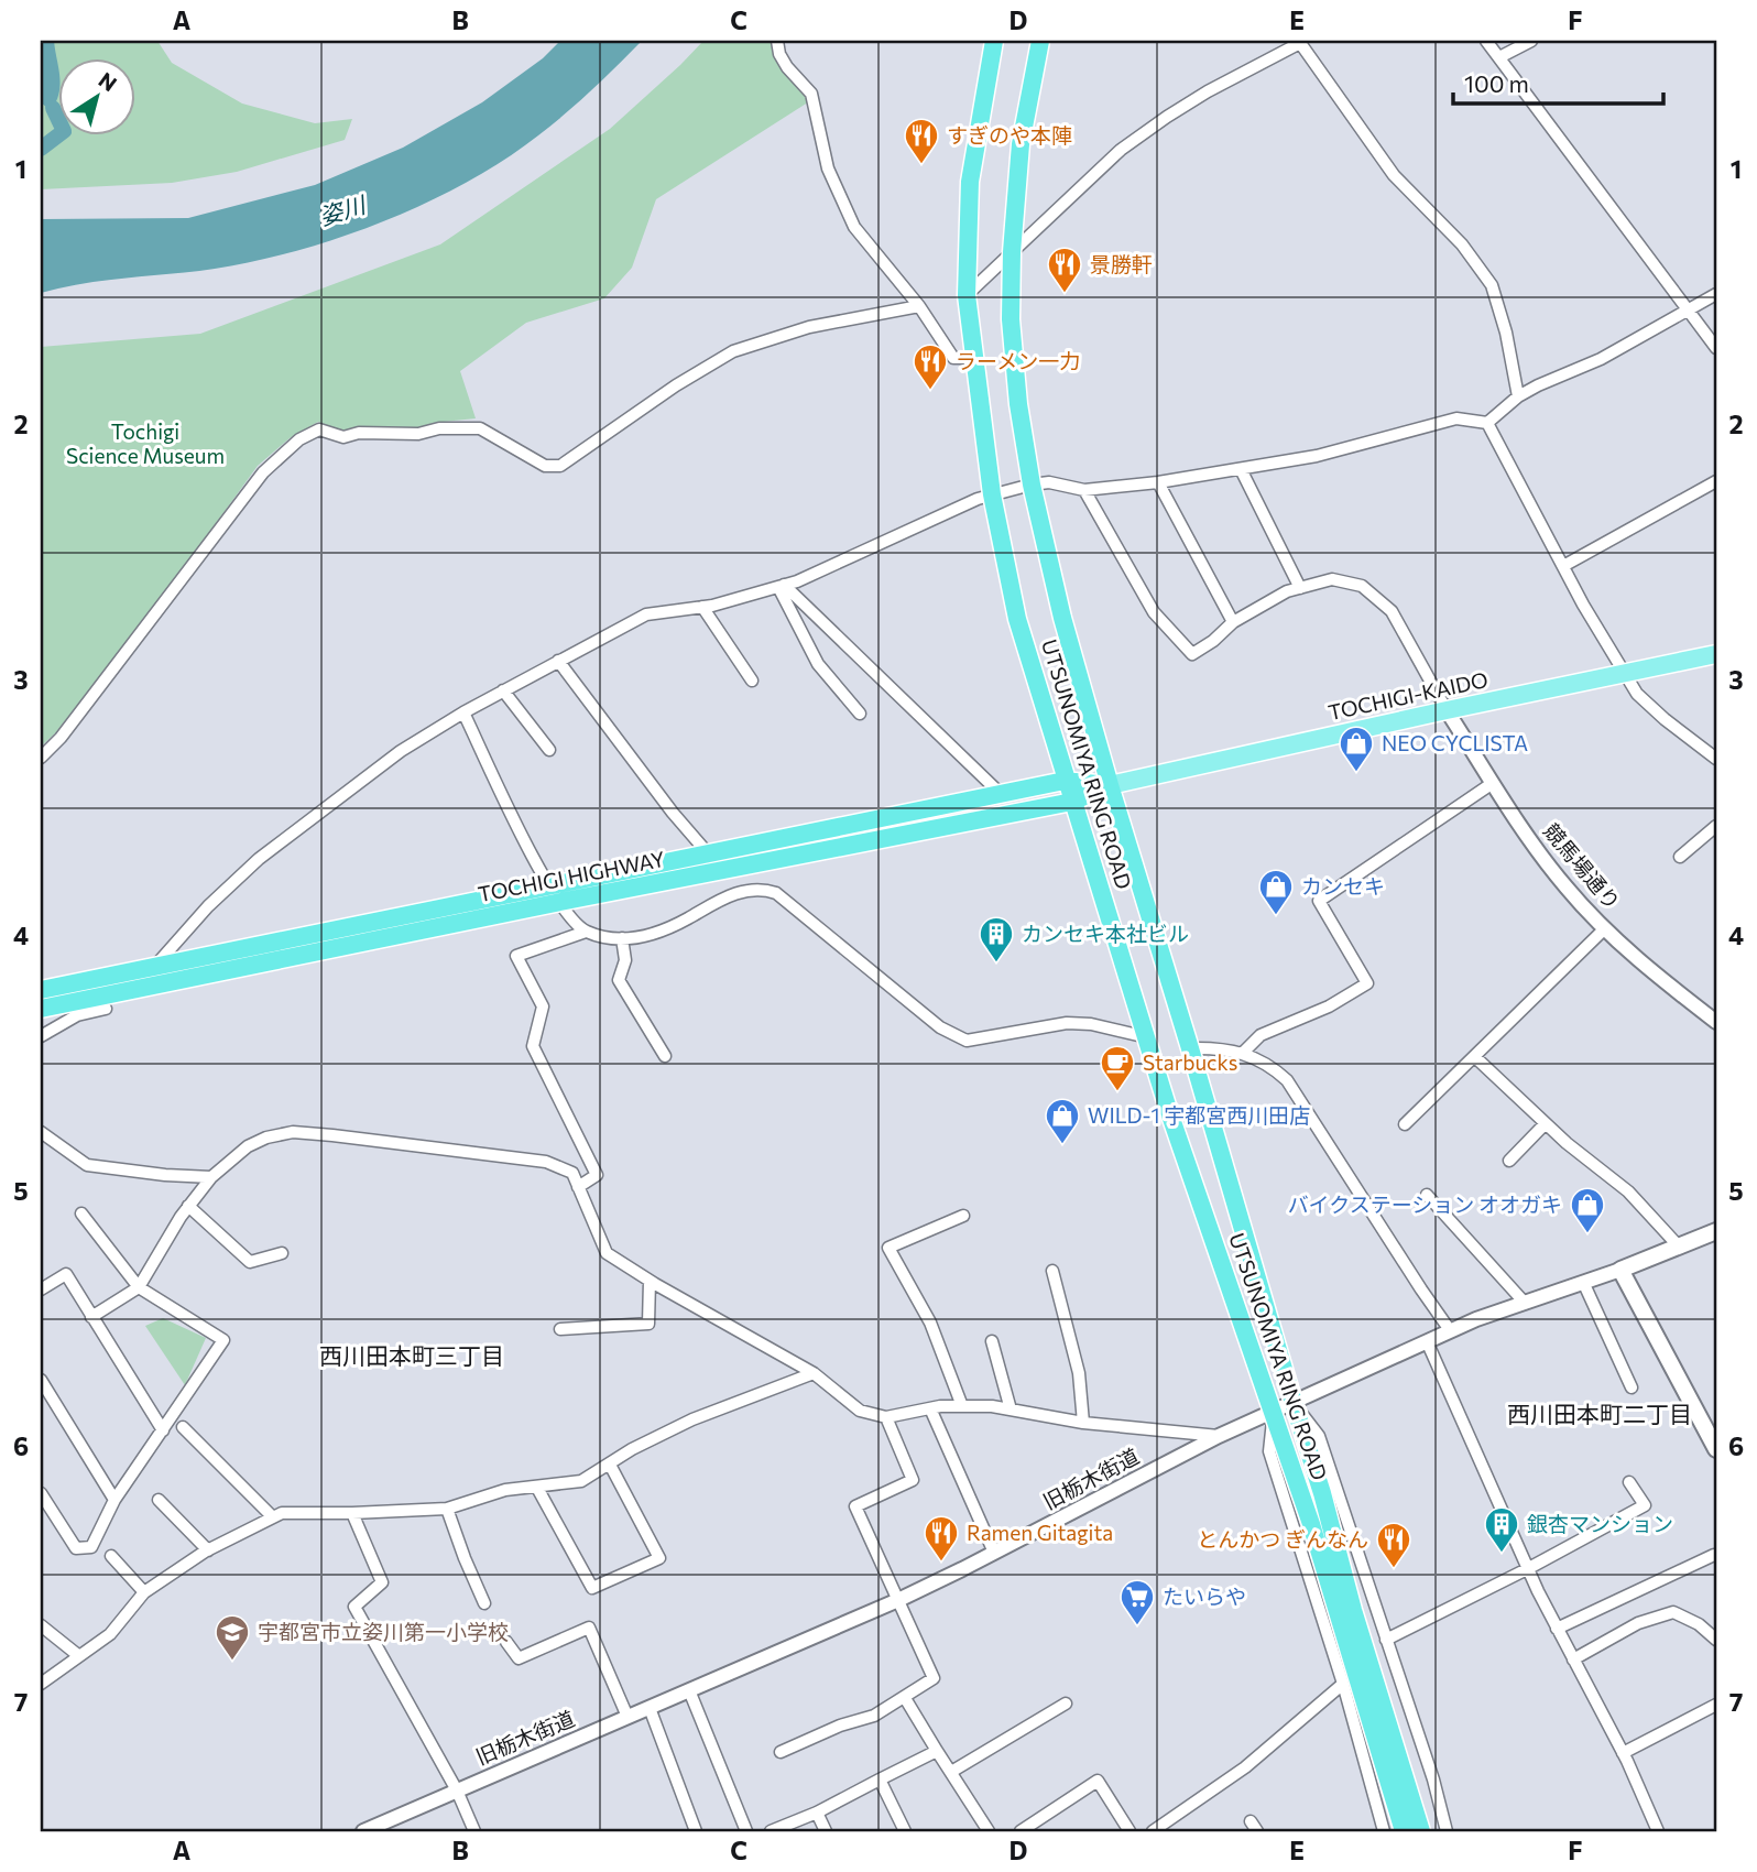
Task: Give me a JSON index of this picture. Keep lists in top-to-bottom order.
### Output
{
  "streets": {
    "highway": ["UTSUNOMIYA RING ROAD", "TOCHIGI HIGHWAY"],
    "main road": ["TOCHIGI-KAIDO", "旧栃木街道"],
    "street": ["競馬場通り"]
  },
  "crossings": [
    ["TOCHIGI-KAIDO", "UTSUNOMIYA RING ROAD"],
    ["TOCHIGI-KAIDO", "競馬場通り"],
    ["TOCHIGI-KAIDO", "TOCHIGI HIGHWAY"],
    ["UTSUNOMIYA RING ROAD", "TOCHIGI HIGHWAY"],
    ["UTSUNOMIYA RING ROAD", "旧栃木街道"]
  ],
  "districts": ["西川田本町三丁目", "西川田本町二丁目"],
  "water": ["姿川"],
  "parks": ["Tochigi Science Museum"],
  "places": {
    "restaurant": [
      "すぎのや本陣",
      "景勝軒",
      "ラーメン一力",
      "Ramen Gitagita",
      "とんかつ ぎんなん"
    ],
    "shop": [
      "NEO CYCLISTA",
      "カンセキ",
      "WILD-1 宇都宮西川田店",
      "バイクステーション オオガキ"
    ],
    "building": ["カンセキ本社ビル", "銀杏マンション"],
    "cafe": ["Starbucks"],
    "supermarket": ["たいらや"],
    "school or university": ["宇都宮市立姿川第一小学校"]
  },
  "scale_bar": "100 m",
  "north": "top right",
  "grid": {
    "columns": [
      "A",
      "B",
      "C",
      "D",
      "E",
      "F"
    ],
    "rows": [
      "1",
      "2",
      "3",
      "4",
      "5",
      "6",
      "7"
    ]
  }
}
